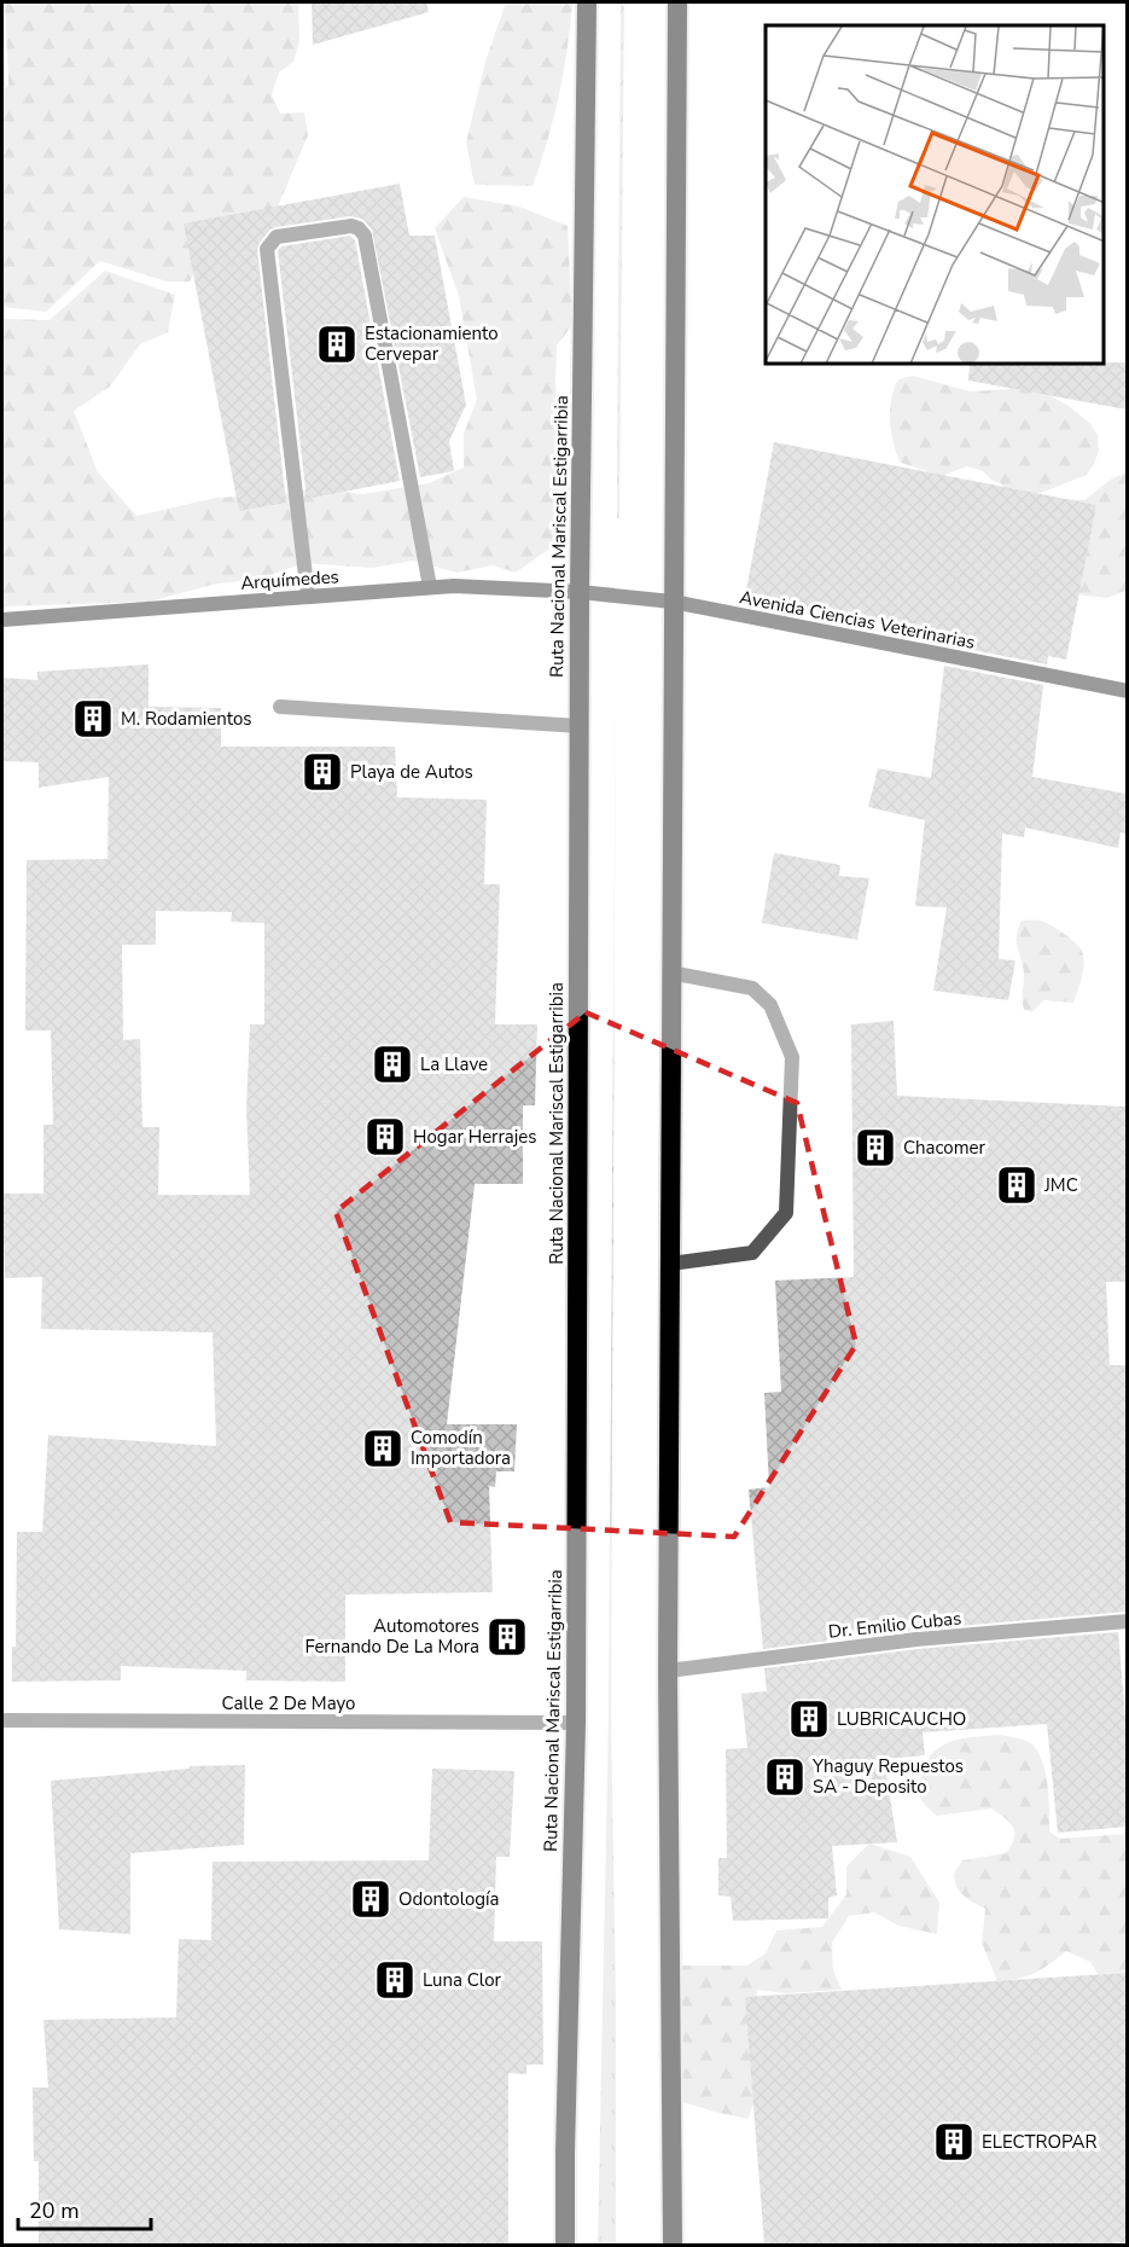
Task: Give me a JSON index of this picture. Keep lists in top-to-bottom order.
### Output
{
  "streets": {
    "highway": ["Ruta Nacional Mariscal Estigarribia"],
    "main road": ["Arquímedes", "Avenida Ciencias Veterinarias"],
    "street": ["Dr. Emilio Cubas", "Calle 2 De Mayo"]
  },
  "crossings": [
    ["Ruta Nacional Mariscal Estigarribia", "Arquímedes"],
    ["Ruta Nacional Mariscal Estigarribia", "Avenida Ciencias Veterinarias"],
    ["Ruta Nacional Mariscal Estigarribia", "Calle 2 De Mayo"],
    ["Arquímedes", "Avenida Ciencias Veterinarias"]
  ],
  "places": {
    "building": [
      "Estacionamiento Cervepar",
      "M. Rodamientos",
      "Playa de Autos",
      "La Llave",
      "Hogar Herrajes",
      "Chacomer",
      "JMC",
      "Comodín Importadora",
      "Automotores Fernando De La Mora",
      "LUBRICAUCHO",
      "Yhaguy Repuestos SA - Deposito",
      "Odontología",
      "Luna Clor",
      "ELECTROPAR"
    ]
  },
  "scale_bar": "20 m"
}
